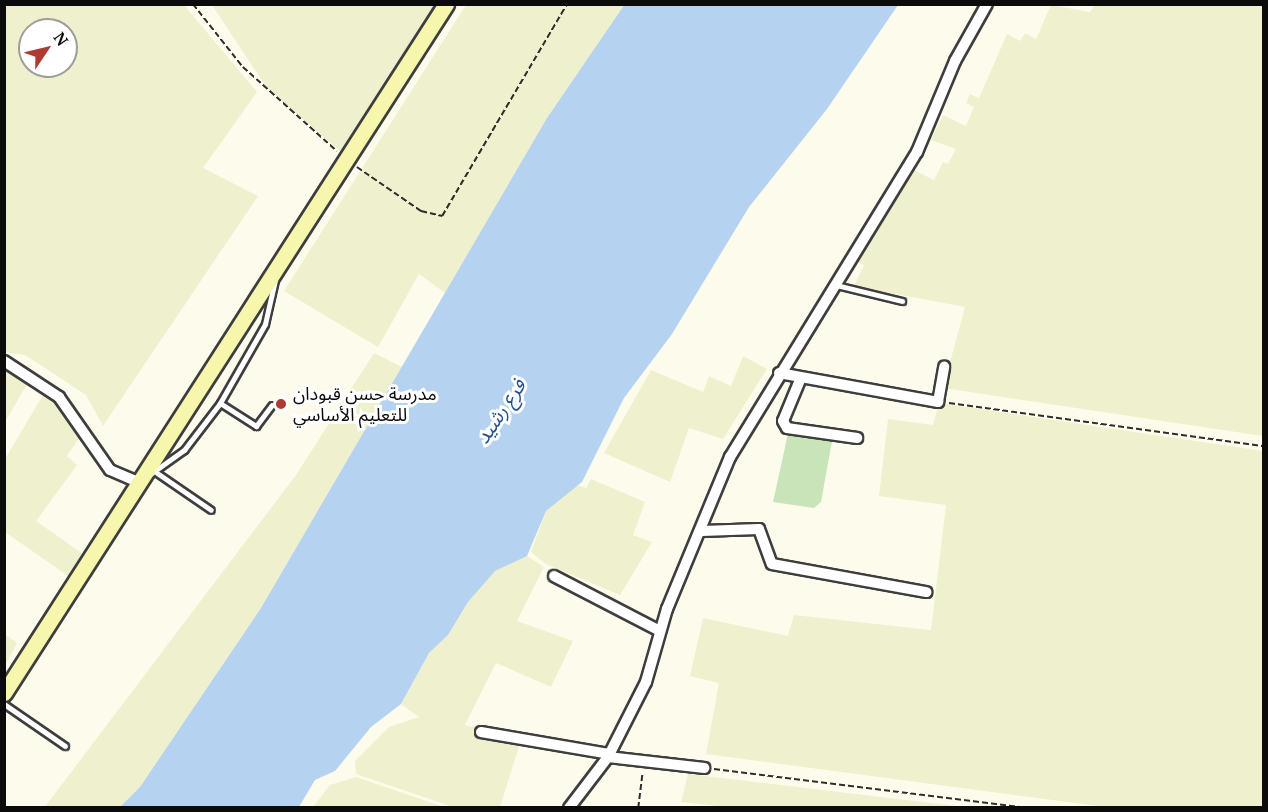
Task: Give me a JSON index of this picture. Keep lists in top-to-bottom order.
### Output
{
  "water": ["فرع رشيد"],
  "places": ["مدرسة حسن قبودان للتعليم الأساسي"],
  "north": "top right"
}
